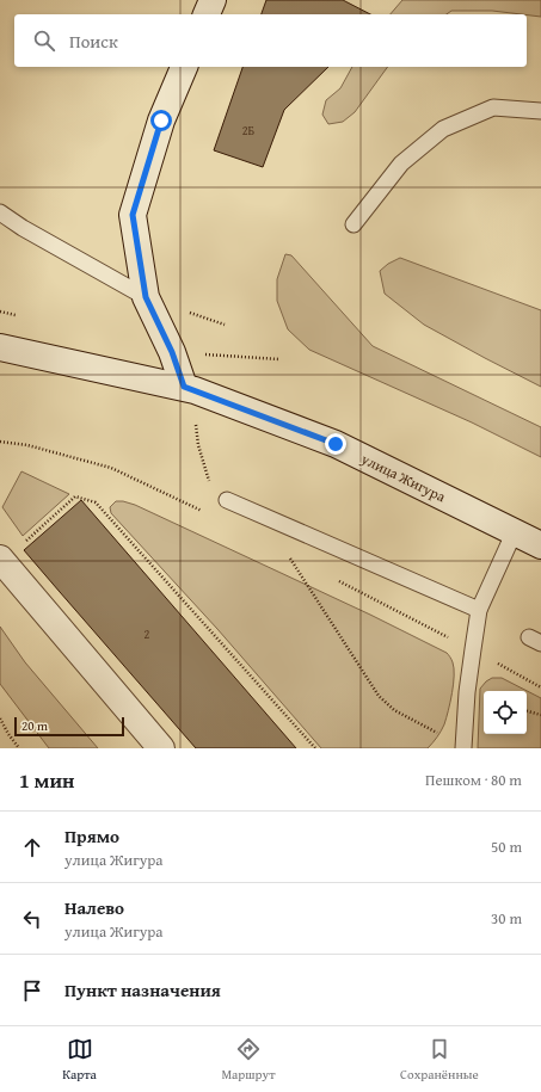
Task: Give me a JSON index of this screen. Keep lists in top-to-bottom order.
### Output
{
  "streets": {
    "main road": ["улица Жигура"]
  },
  "house_numbers": ["2Б", "2"],
  "scale_bar": "20 m",
  "page": {
    "search": "Поиск",
    "scale": "20 m",
    "heading": ["1 мин", "Пешком · 80 m"],
    "list": [
      ["Прямо", "улица Жигура", "50 m"],
      ["Налево", "улица Жигура", "30 m"],
      "Пункт назначения"
    ],
    "nav": ["Карта", "Маршрут", "Сохранённые"]
  }
}
